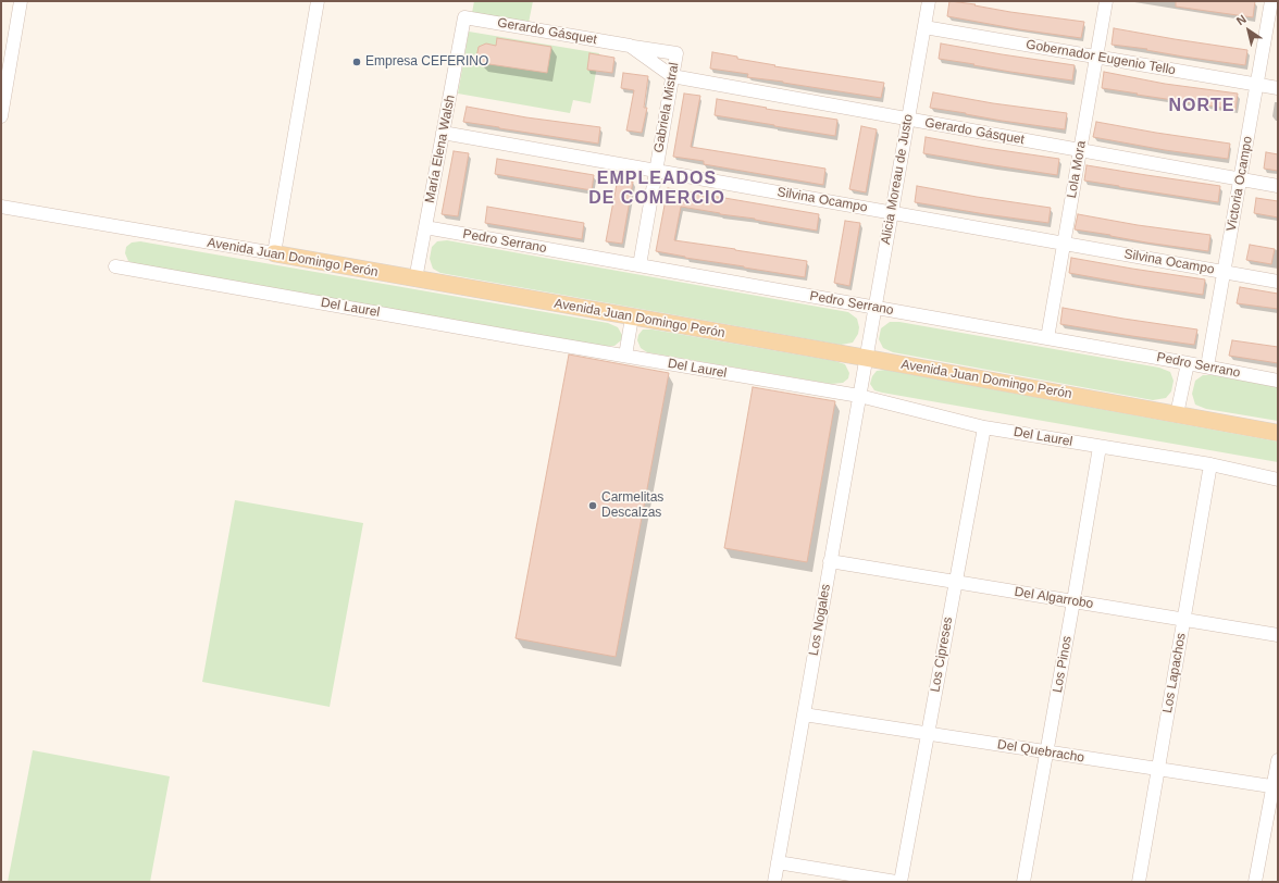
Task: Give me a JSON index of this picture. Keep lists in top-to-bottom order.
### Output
{
  "streets": {
    "main road": ["Avenida Juan Domingo Perón"],
    "street": [
      "Gerardo Gásquet",
      "Gobernador Eugenio Tello",
      "Gabriela Mistral",
      "María Elena Walsh",
      "Lola Mora",
      "Alicia Moreau de Justo",
      "Victoria Ocampo",
      "Silvina Ocampo",
      "Pedro Serrano",
      "Del Laurel",
      "Del Algarrobo",
      "Los Nogales",
      "Los Cipreses",
      "Los Pinos",
      "Los Lapachos",
      "Del Quebracho"
    ]
  },
  "crossings": [
    ["Gerardo Gásquet", "Gabriela Mistral"],
    ["Gerardo Gásquet", "María Elena Walsh"],
    ["Gerardo Gásquet", "Lola Mora"],
    ["Gerardo Gásquet", "Alicia Moreau de Justo"],
    ["Gerardo Gásquet", "Victoria Ocampo"],
    ["Gobernador Eugenio Tello", "Lola Mora"],
    ["Gobernador Eugenio Tello", "Alicia Moreau de Justo"],
    ["Gobernador Eugenio Tello", "Victoria Ocampo"],
    ["Gabriela Mistral", "Silvina Ocampo"],
    ["Gabriela Mistral", "Pedro Serrano"],
    ["María Elena Walsh", "Silvina Ocampo"],
    ["María Elena Walsh", "Pedro Serrano"],
    ["María Elena Walsh", "Avenida Juan Domingo Perón"],
    ["Lola Mora", "Silvina Ocampo"],
    ["Lola Mora", "Pedro Serrano"],
    ["Alicia Moreau de Justo", "Silvina Ocampo"],
    ["Alicia Moreau de Justo", "Pedro Serrano"],
    ["Alicia Moreau de Justo", "Avenida Juan Domingo Perón"],
    ["Alicia Moreau de Justo", "Los Nogales"],
    ["Victoria Ocampo", "Silvina Ocampo"],
    ["Victoria Ocampo", "Pedro Serrano"],
    ["Avenida Juan Domingo Perón", "Los Nogales"],
    ["Del Laurel", "Los Nogales"],
    ["Del Laurel", "Los Cipreses"],
    ["Del Laurel", "Los Pinos"],
    ["Del Laurel", "Los Lapachos"],
    ["Del Algarrobo", "Los Nogales"],
    ["Del Algarrobo", "Los Cipreses"],
    ["Del Algarrobo", "Los Pinos"],
    ["Del Algarrobo", "Los Lapachos"],
    ["Los Nogales", "Del Quebracho"],
    ["Los Cipreses", "Del Quebracho"],
    ["Los Pinos", "Del Quebracho"],
    ["Los Lapachos", "Del Quebracho"]
  ],
  "districts": ["NORTE", "EMPLEADOS DE COMERCIO"],
  "places": ["Empresa CEFERINO", "Carmelitas Descalzas"],
  "north": "top left"
}
